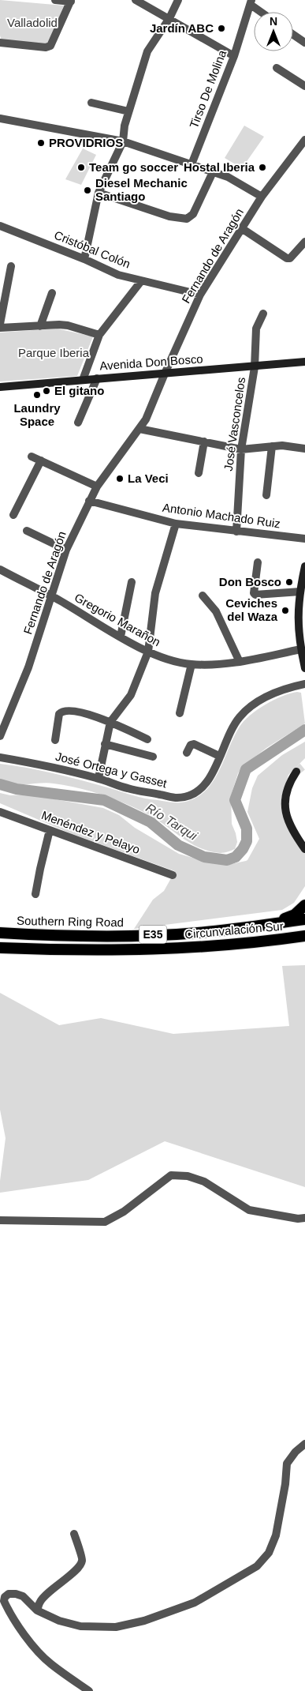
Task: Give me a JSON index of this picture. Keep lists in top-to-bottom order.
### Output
{
  "streets": {
    "highway": ["Southern Ring Road", "Circunvalación Sur", "E35"],
    "main road": ["Avenida Don Bosco"],
    "street": [
      "Tirso De Molina",
      "Cristóbal Colón",
      "Fernando de Aragón",
      "José Vasconcelos",
      "Antonio Machado Ruiz",
      "Gregorio Marañon",
      "José Ortega y Gasset",
      "Menéndez y Pelayo"
    ]
  },
  "crossings": [
    ["Cristóbal Colón", "Fernando de Aragón"],
    ["Fernando de Aragón", "Avenida Don Bosco"],
    ["Fernando de Aragón", "Antonio Machado Ruiz"],
    ["Fernando de Aragón", "Gregorio Marañon"],
    ["Avenida Don Bosco", "José Vasconcelos"],
    ["José Vasconcelos", "Antonio Machado Ruiz"]
  ],
  "water": ["Río Tarqui"],
  "parks": ["Valladolid", "Parque Iberia"],
  "places": [
    "Jardín ABC",
    "PROVIDRIOS",
    "Team go soccer",
    "Hostal Iberia",
    "Diesel Mechanic Santiago",
    "El gitano",
    "Laundry Space",
    "La Veci",
    "Don Bosco",
    "Ceviches del Waza"
  ],
  "north": "top"
}
